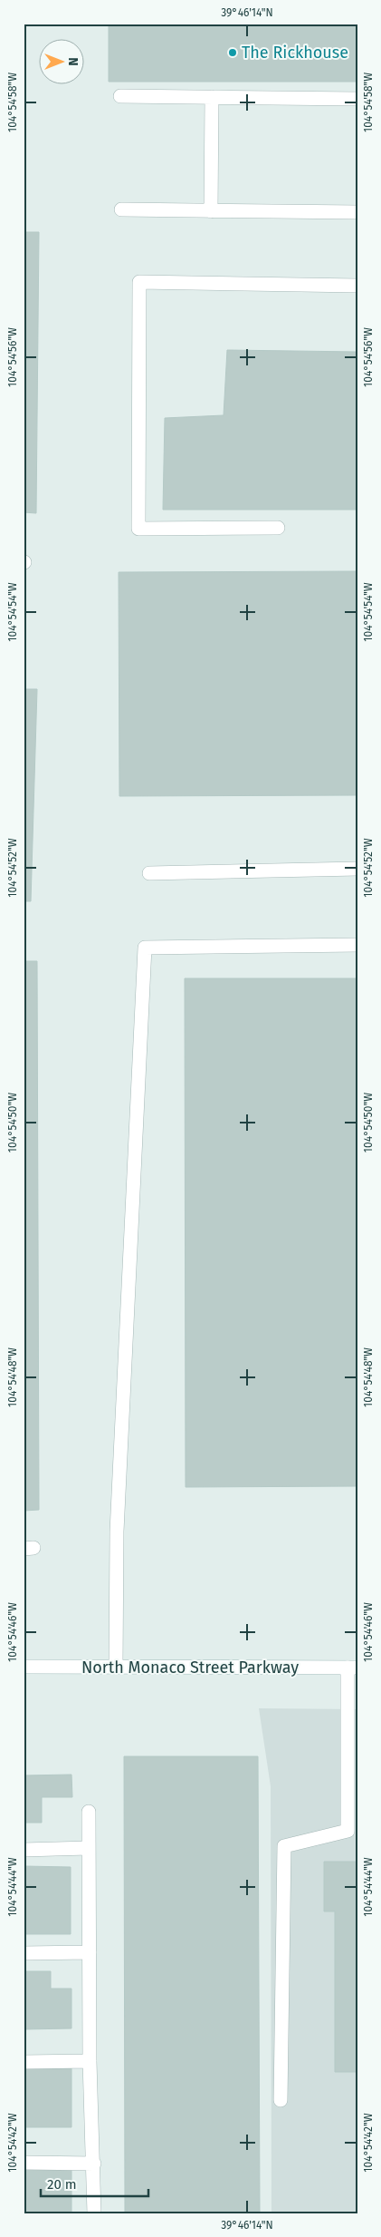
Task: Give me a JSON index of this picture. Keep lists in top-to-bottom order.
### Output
{
  "streets": {
    "street": ["North Monaco Street Parkway"]
  },
  "places": ["The Rickhouse"],
  "scale_bar": "20 m",
  "north": "right",
  "coordinates": [
    "39°46'14\"N",
    "104°54'58\"W",
    "104°54'56\"W",
    "104°54'54\"W",
    "104°54'52\"W",
    "104°54'50\"W",
    "104°54'48\"W",
    "104°54'46\"W",
    "104°54'44\"W",
    "104°54'42\"W"
  ]
}
